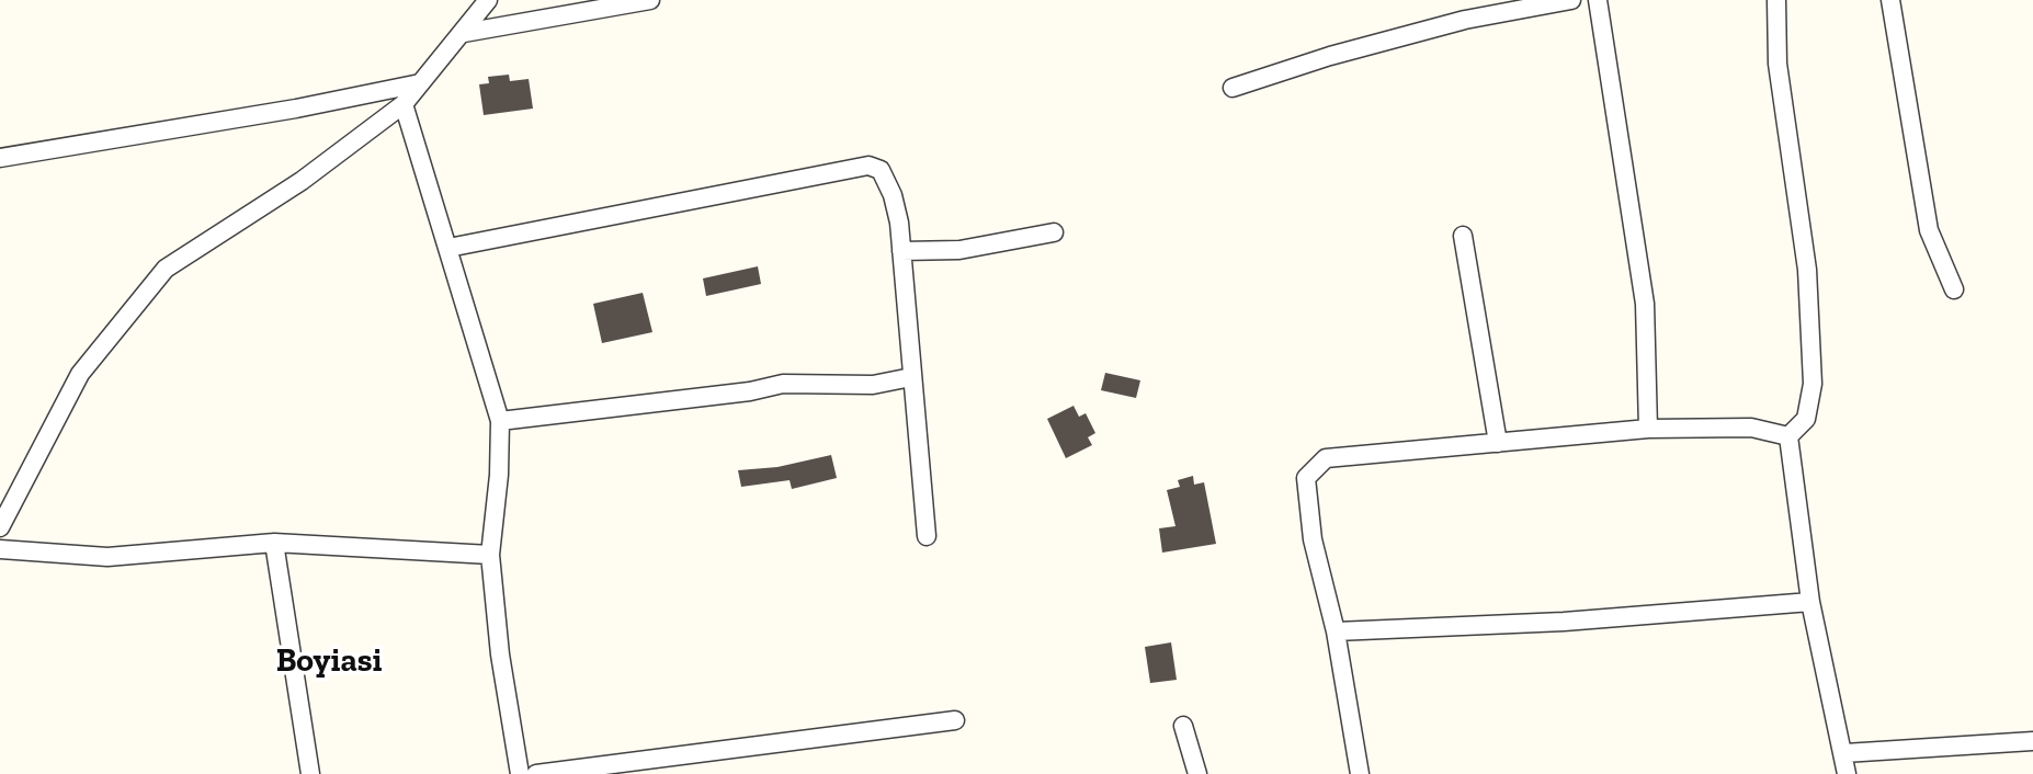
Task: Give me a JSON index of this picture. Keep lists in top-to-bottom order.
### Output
{
  "districts": ["Boyiasi"]
}
